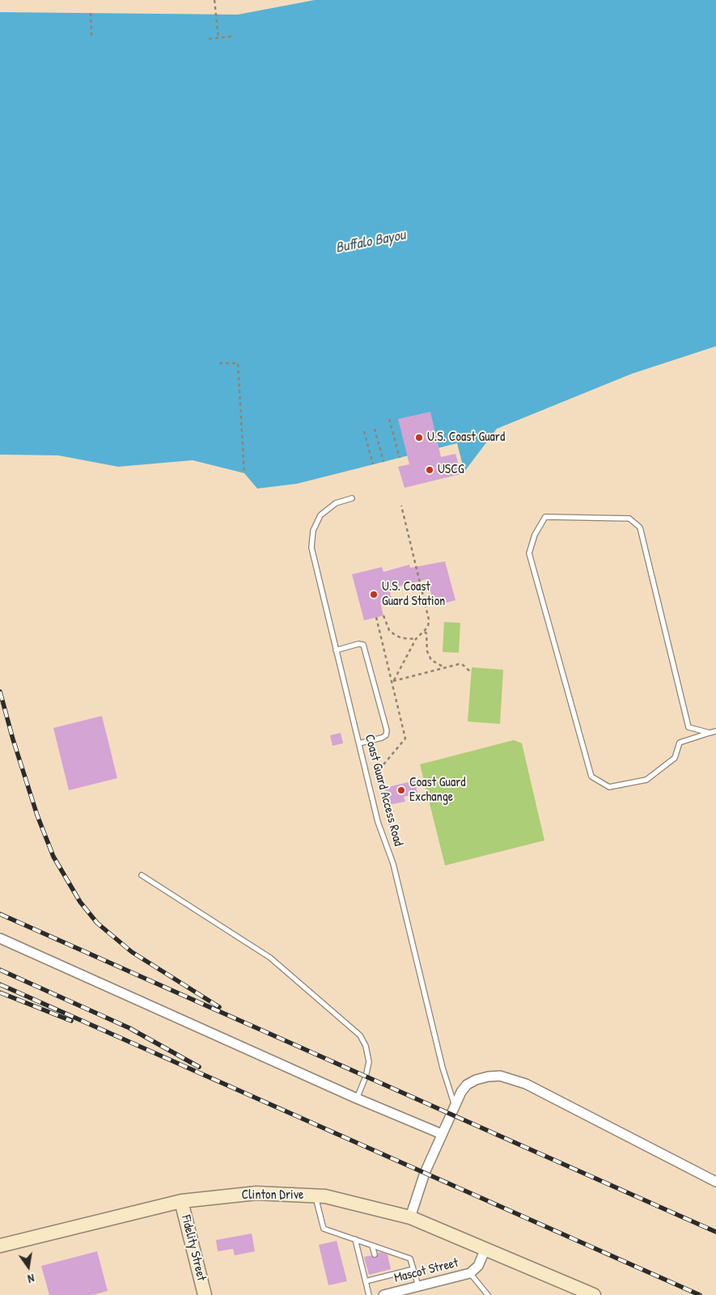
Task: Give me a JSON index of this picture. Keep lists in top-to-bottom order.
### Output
{
  "streets": {
    "main road": ["Clinton Drive", "Fidelity Street"],
    "street": ["Mascot Street"],
    "lane": ["Coast Guard Access Road"]
  },
  "crossings": [
    ["Clinton Drive", "Fidelity Street"],
    ["Clinton Drive", "Mascot Street"]
  ],
  "water": ["Buffalo Bayou"],
  "places": [
    "U.S. Coast Guard",
    "USCG",
    "U.S. Coast Guard Station",
    "Coast Guard Exchange"
  ],
  "north": "bottom"
}
